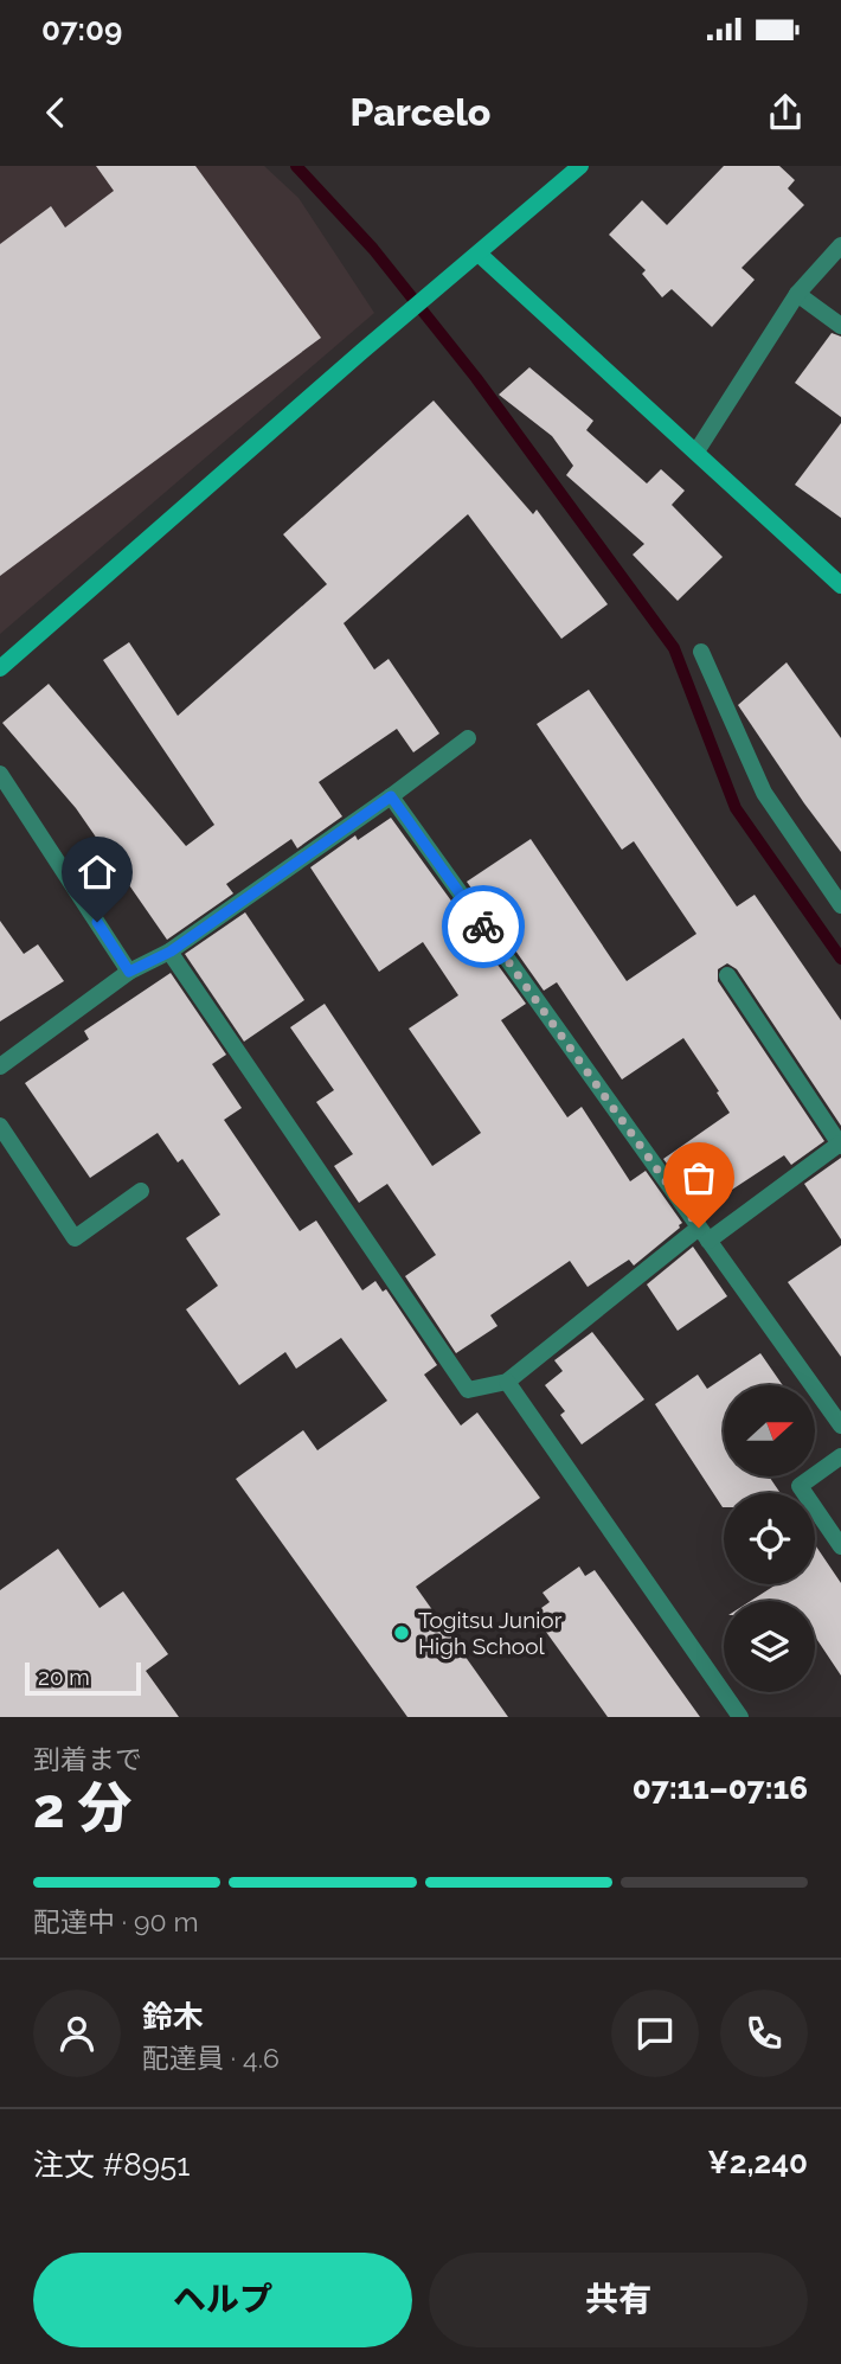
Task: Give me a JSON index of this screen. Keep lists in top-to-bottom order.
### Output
{
  "places": ["Togitsu Junior High School"],
  "scale_bar": "20 m",
  "north": "right",
  "page": {
    "status": "07:09",
    "header": "Parcelo",
    "scale": "20 m",
    "heading": ["2 分", "到着まで", "07:11–07:16"],
    "panel": [
      "鈴木",
      "配達員 · 4.6",
      "注文 #8951",
      "¥2,240"
    ],
    "bar": "配達中 · 90 m",
    "buttons": ["ヘルプ", "共有"]
  }
}
